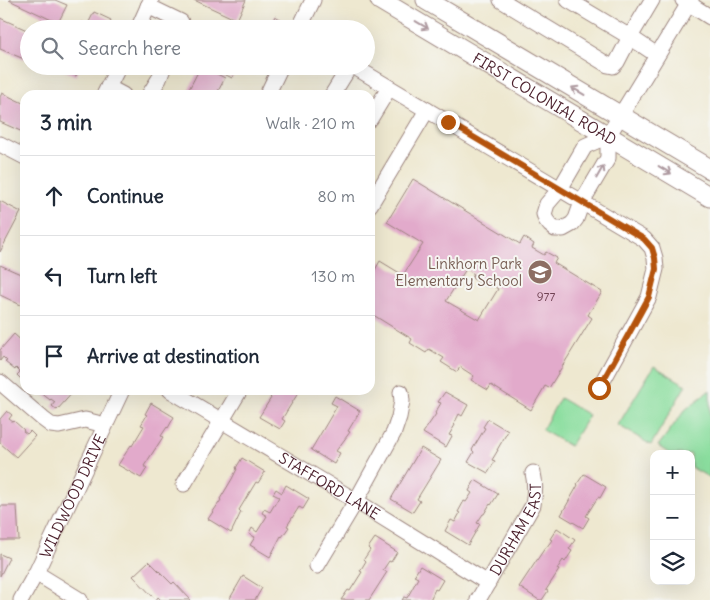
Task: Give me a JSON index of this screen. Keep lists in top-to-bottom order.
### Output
{
  "streets": {
    "main road": ["FIRST COLONIAL ROAD"],
    "street": ["STAFFORD LANE", "WILDWOOD DRIVE", "DURHAM EAST"]
  },
  "crossings": [
    ["STAFFORD LANE", "DURHAM EAST"]
  ],
  "places": {
    "school or university": ["Linkhorn Park Elementary School"]
  },
  "house_numbers": ["977"],
  "page": {
    "search": "Search here",
    "heading": ["3 min", "Walk · 210 m"],
    "list": [
      ["Continue", "80 m"],
      ["Turn left", "130 m"],
      "Arrive at destination"
    ],
    "map_buttons": ["+", "−"]
  }
}
